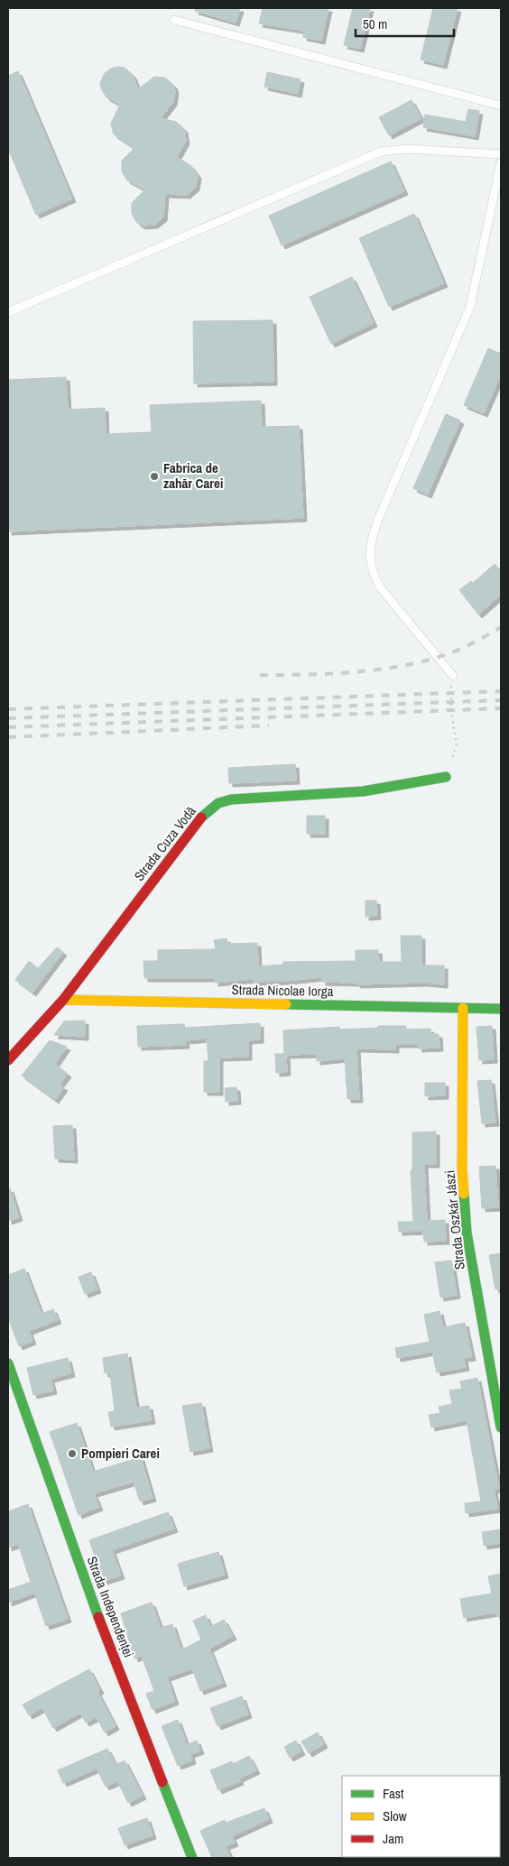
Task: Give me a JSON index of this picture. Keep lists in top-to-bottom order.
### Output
{
  "streets": {
    "street": [
      "Strada Cuza Vodă",
      "Strada Nicolae Iorga",
      "Strada Oszkár Jászi",
      "Strada Independenței"
    ]
  },
  "crossings": [
    ["Strada Cuza Vodă", "Strada Nicolae Iorga"],
    ["Strada Nicolae Iorga", "Strada Oszkár Jászi"]
  ],
  "places": ["Fabrica de zahăr Carei", "Pompieri Carei"],
  "legend": ["Fast", "Slow", "Jam"],
  "scale_bar": "50 m"
}
